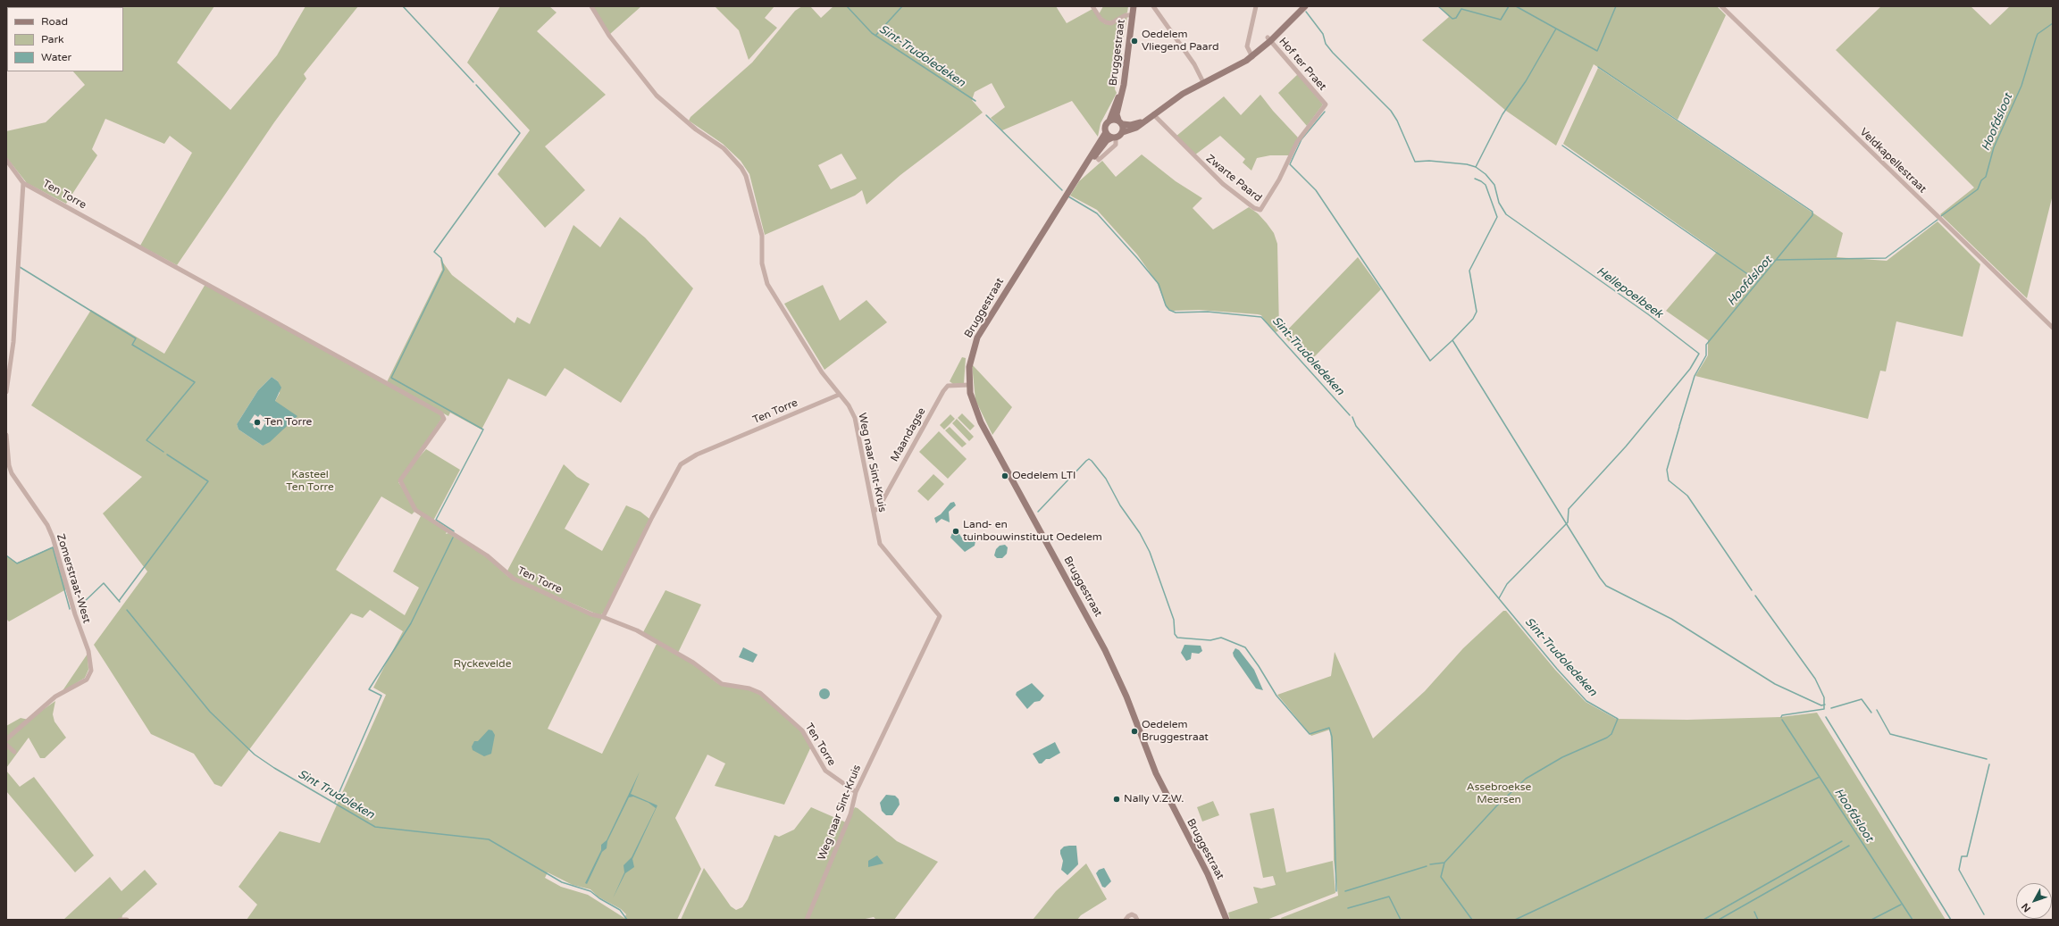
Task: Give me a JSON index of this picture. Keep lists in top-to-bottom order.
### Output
{
  "streets": {
    "main road": ["Bruggestraat"],
    "street": [
      "Hof ter Praet",
      "Veldkapellestraat",
      "Zwarte Paard",
      "Ten Torre",
      "Maandagse",
      "Weg naar Sint-Kruis",
      "Zomerstraat-West"
    ]
  },
  "crossings": [
    ["Bruggestraat", "Maandagse"],
    ["Hof ter Praet", "Zwarte Paard"],
    ["Ten Torre", "Weg naar Sint-Kruis"],
    ["Maandagse", "Weg naar Sint-Kruis"]
  ],
  "water": [
    "Sint-Trudoledeken",
    "Hoofdsloot",
    "Hellepoelbeek",
    "Sint Trudoleken"
  ],
  "parks": ["Kasteel Ten Torre", "Ryckevelde", "Assebroekse Meersen"],
  "places": [
    "Oedelem Vliegend Paard",
    "Ten Torre",
    "Oedelem LTI",
    "Land- en tuinbouwinstituut Oedelem",
    "Oedelem Bruggestraat",
    "Nally V.Z.W."
  ],
  "legend": ["Road", "Park", "Water"],
  "north": "bottom left"
}
